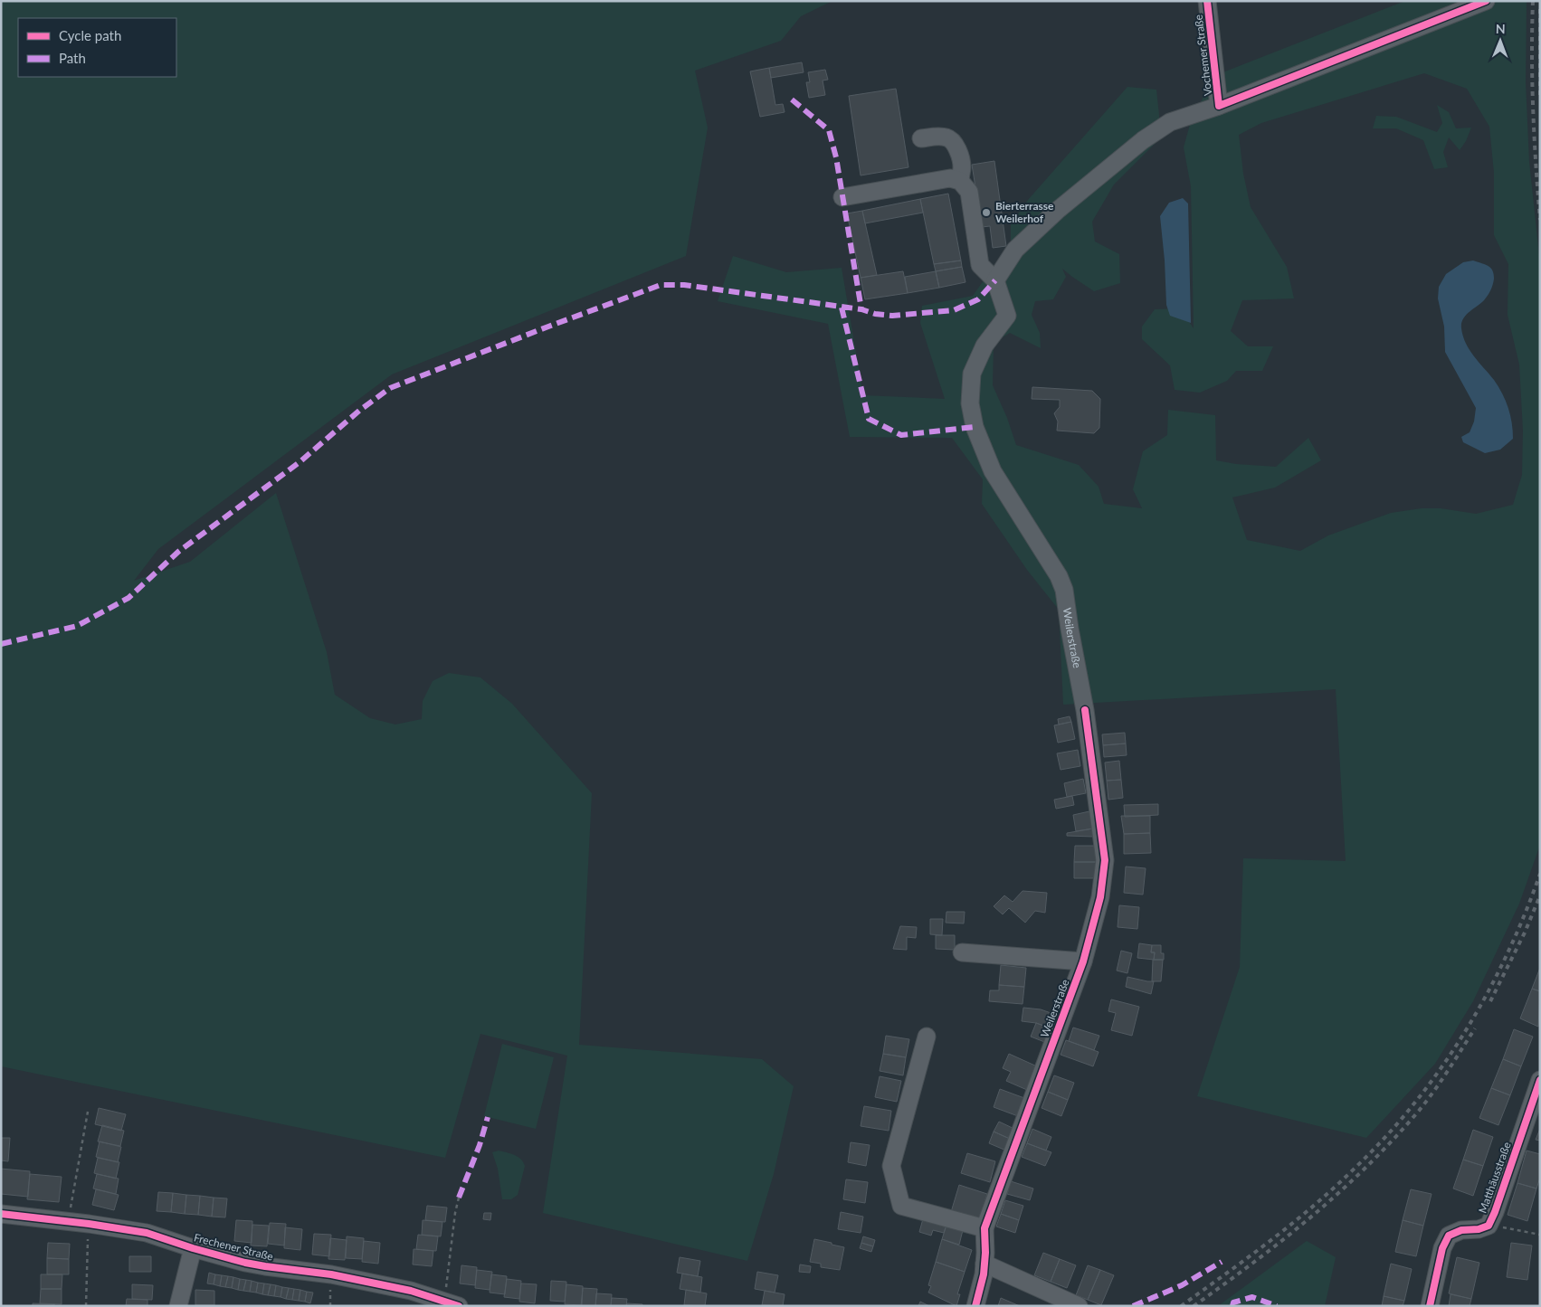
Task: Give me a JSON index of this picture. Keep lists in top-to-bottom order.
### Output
{
  "streets": {
    "street": [
      "Vochemer Straße",
      "Weilerstraße",
      "Matthäusstraße",
      "Frechener Straße"
    ]
  },
  "places": ["Bierterrasse Weilerhof"],
  "legend": ["Cycle path", "Path"],
  "north": "top"
}
